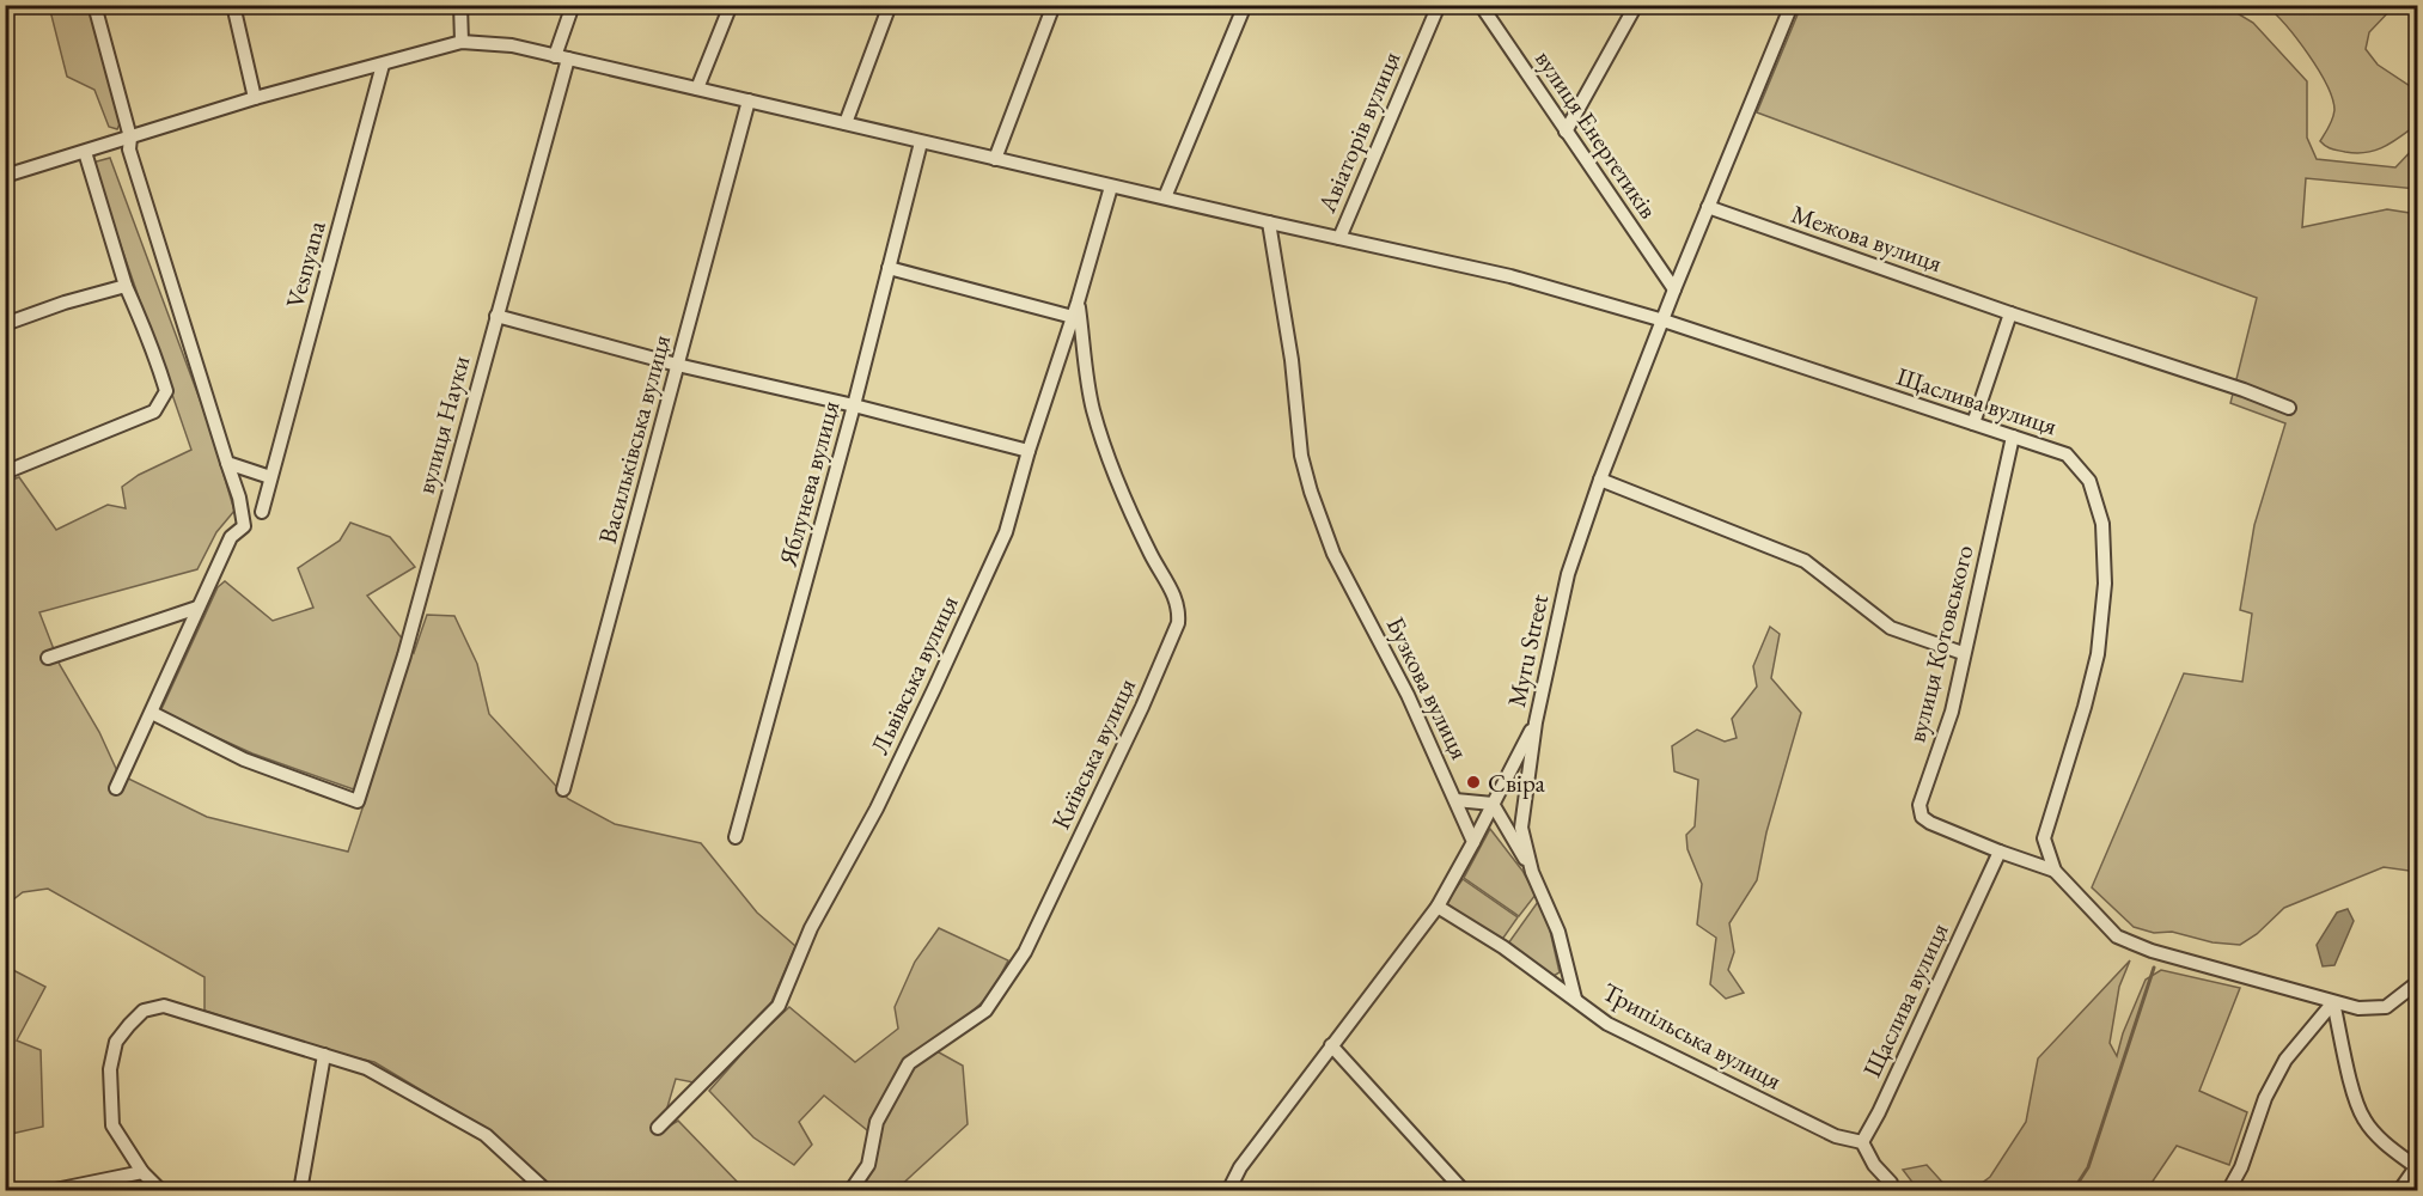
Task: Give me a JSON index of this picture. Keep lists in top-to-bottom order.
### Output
{
  "streets": {
    "street": [
      "Авіаторів вулиця",
      "вулиця Енергетиків",
      "Межова вулиця",
      "Vesnyana",
      "Щаслива вулиця",
      "вулиця Науки",
      "Васильківська вулиця",
      "Яблунева вулиця",
      "вулиця Котовського",
      "Myru Street",
      "Львівська вулиця",
      "Бузкова вулиця",
      "Київська вулиця",
      "Трипільська вулиця"
    ]
  },
  "crossings": [
    ["Авіаторів вулиця", "Щаслива вулиця"],
    ["Щаслива вулиця", "вулиця Науки"],
    ["Щаслива вулиця", "Васильківська вулиця"],
    ["Щаслива вулиця", "Яблунева вулиця"],
    ["Щаслива вулиця", "вулиця Котовського"],
    ["Щаслива вулиця", "Myru Street"],
    ["Щаслива вулиця", "Львівська вулиця"],
    ["Щаслива вулиця", "Бузкова вулиця"],
    ["Щаслива вулиця", "Трипільська вулиця"],
    ["Myru Street", "Трипільська вулиця"],
    ["Львівська вулиця", "Київська вулиця"]
  ],
  "places": ["Свіра"]
}
